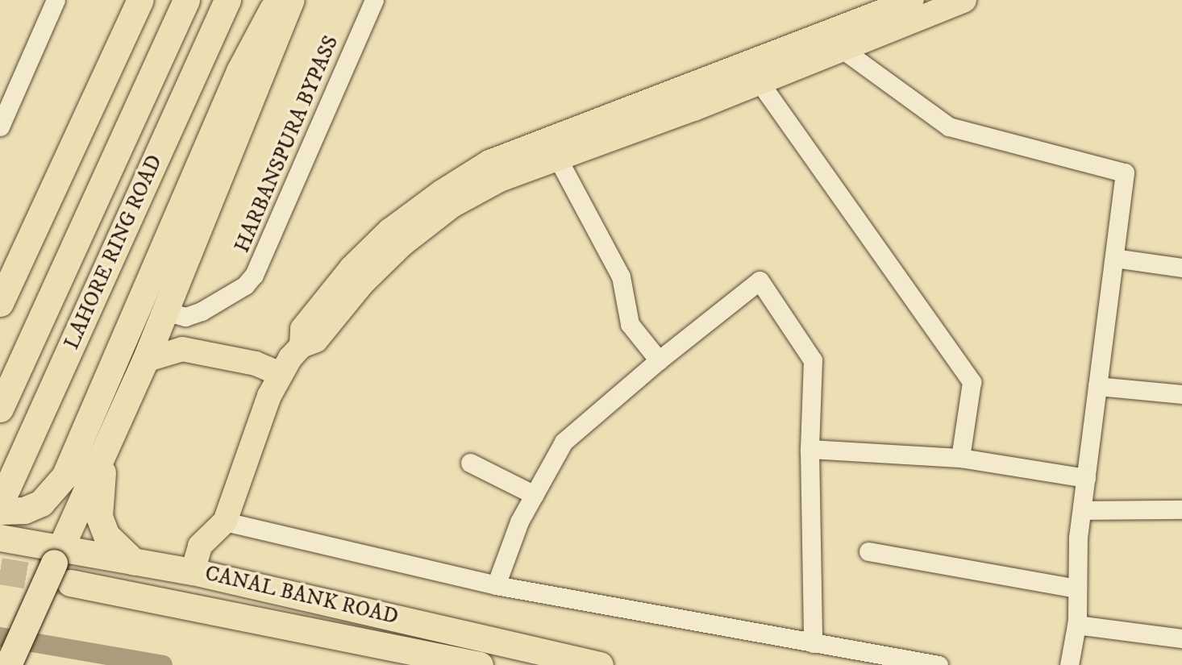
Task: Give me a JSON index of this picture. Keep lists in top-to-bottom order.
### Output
{
  "streets": {
    "highway": ["LAHORE RING ROAD", "CANAL BANK ROAD"],
    "street": ["HARBANSPURA BYPASS"]
  }
}
